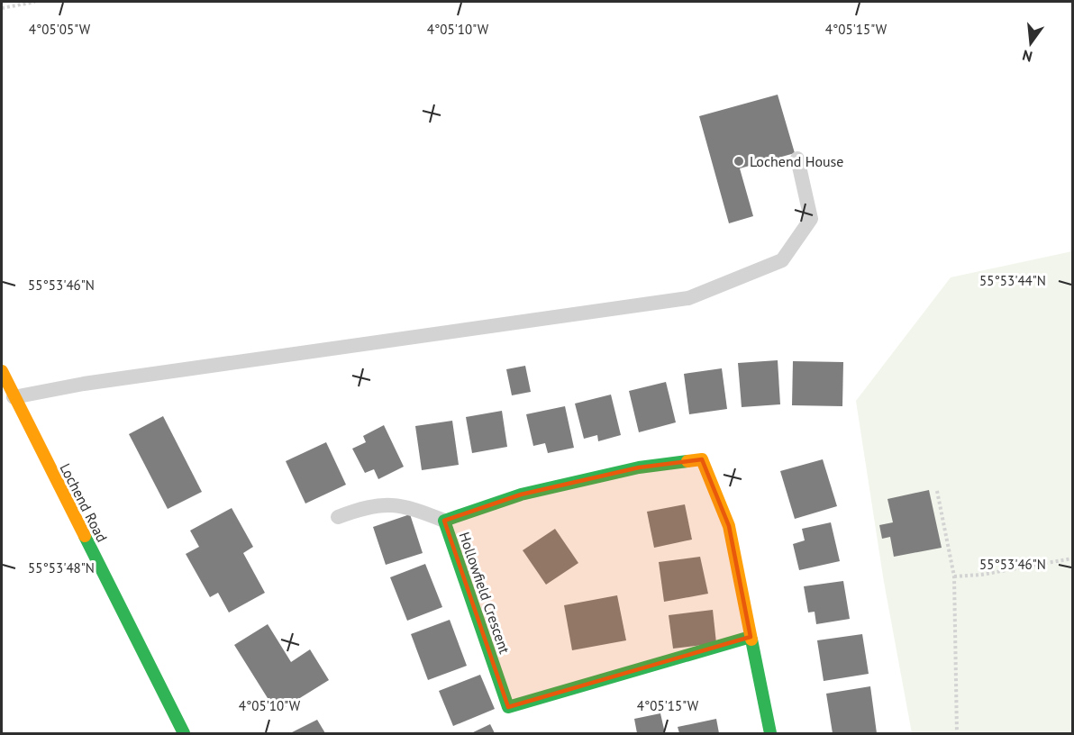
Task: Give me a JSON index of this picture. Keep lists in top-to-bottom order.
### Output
{
  "streets": {
    "street": ["Lochend Road", "Hollowfield Crescent"]
  },
  "places": ["Lochend House"],
  "north": "bottom",
  "coordinates": [
    "4°05'10\"W",
    "4°05'15\"W",
    "4°05'05\"W",
    "55°53'44\"N",
    "55°53'46\"N",
    "55°53'48\"N"
  ]
}
